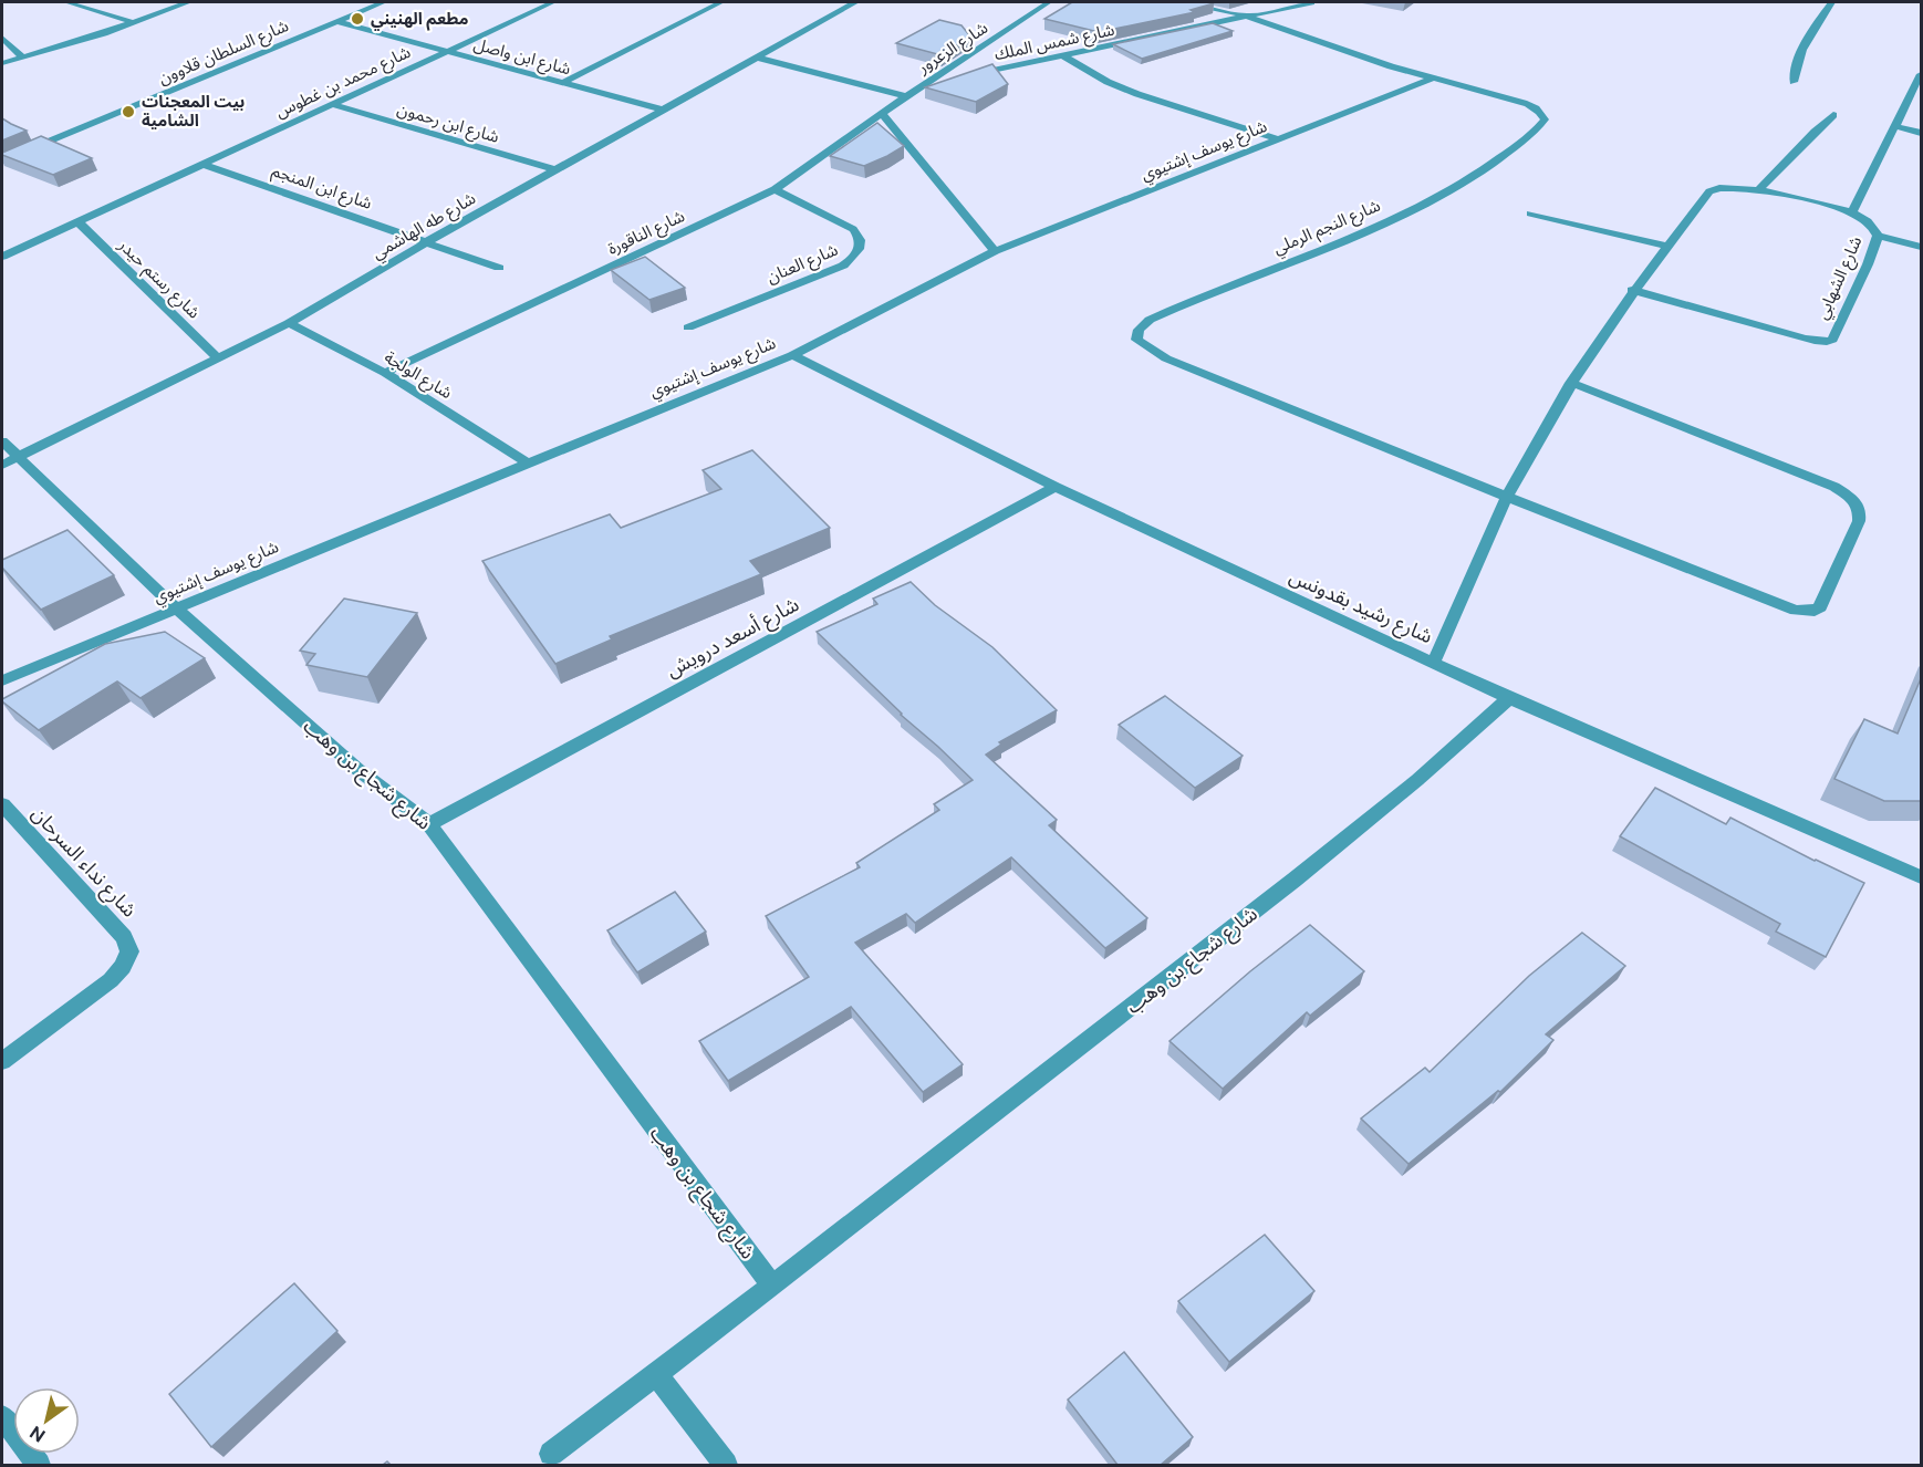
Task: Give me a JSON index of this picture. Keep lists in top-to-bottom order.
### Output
{
  "streets": {
    "street": [
      "شارع شمس الملك",
      "شارع الزعرور",
      "شارع السلطان قلاوون",
      "شارع ابن واصل",
      "شارع محمد بن غطوس",
      "شارع ابن رحمون",
      "شارع يوسف إشتيوي",
      "شارع ابن المنجم",
      "شارع طه الهاشمي",
      "شارع النجم الرملي",
      "شارع الناقورة",
      "شارع العنان",
      "شارع الشهابي",
      "شارع رستم حيدر",
      "شارع الولجة",
      "شارع رشيد بقدونس",
      "شارع أسعد درويش",
      "شارع شجاع بن وهب",
      "شارع نداء السرحان"
    ]
  },
  "crossings": [
    ["شارع شمس الملك", "شارع النجم الرملي"],
    ["شارع الزعرور", "شارع الناقورة"],
    ["شارع السلطان قلاوون", "شارع ابن واصل"],
    ["شارع ابن واصل", "شارع محمد بن غطوس"],
    ["شارع ابن واصل", "شارع طه الهاشمي"],
    ["شارع محمد بن غطوس", "شارع ابن رحمون"],
    ["شارع محمد بن غطوس", "شارع ابن المنجم"],
    ["شارع محمد بن غطوس", "شارع رستم حيدر"],
    ["شارع ابن رحمون", "شارع طه الهاشمي"],
    ["شارع يوسف إشتيوي", "شارع النجم الرملي"],
    ["شارع يوسف إشتيوي", "شارع الولجة"],
    ["شارع يوسف إشتيوي", "شارع رشيد بقدونس"],
    ["شارع يوسف إشتيوي", "شارع شجاع بن وهب"],
    ["شارع ابن المنجم", "شارع طه الهاشمي"],
    ["شارع طه الهاشمي", "شارع رستم حيدر"],
    ["شارع طه الهاشمي", "شارع الولجة"],
    ["شارع طه الهاشمي", "شارع شجاع بن وهب"],
    ["شارع النجم الرملي", "شارع الشهابي"],
    ["شارع الناقورة", "شارع العنان"],
    ["شارع الناقورة", "شارع الولجة"],
    ["شارع الشهابي", "شارع رشيد بقدونس"],
    ["شارع رشيد بقدونس", "شارع أسعد درويش"],
    ["شارع رشيد بقدونس", "شارع شجاع بن وهب"],
    ["شارع أسعد درويش", "شارع شجاع بن وهب"]
  ],
  "places": ["مطعم الهنيني", "بيت المعجنات الشامية"],
  "north": "bottom left"
}
